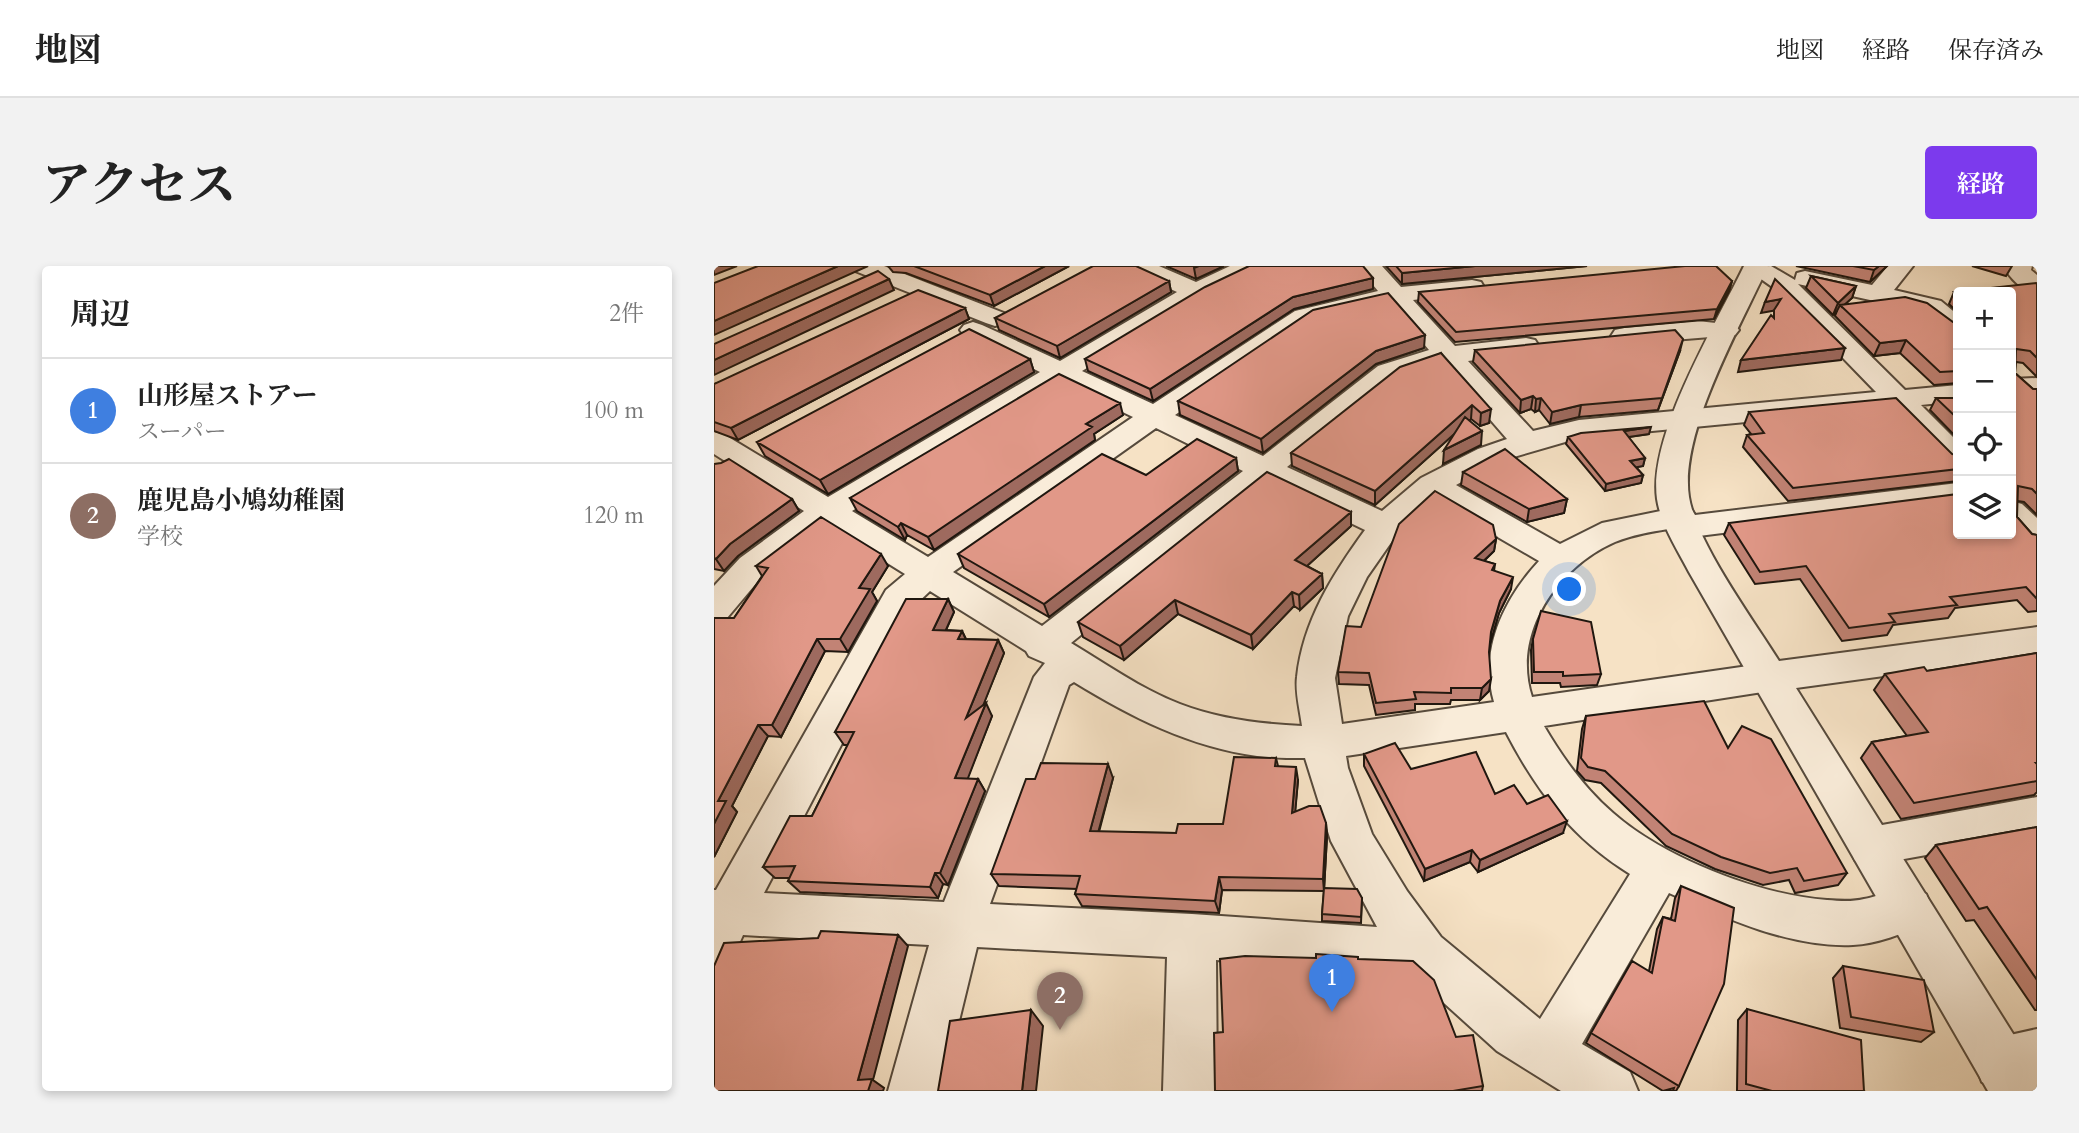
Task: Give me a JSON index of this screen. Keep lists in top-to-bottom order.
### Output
{
  "page": {
    "header": "地図",
    "nav": ["地図", "経路", "保存済み"],
    "title": "アクセス",
    "buttons": "経路",
    "heading": ["周辺", "2件"],
    "map_buttons": ["+", "−"],
    "list": [
      {
        "mark": "1",
        "name": "山形屋ストアー",
        "note": "スーパー",
        "value": "100 m"
      },
      {
        "mark": "2",
        "name": "鹿児島小鳩幼稚園",
        "note": "学校",
        "value": "120 m"
      }
    ],
    "pins": ["1", "2"]
  }
}
